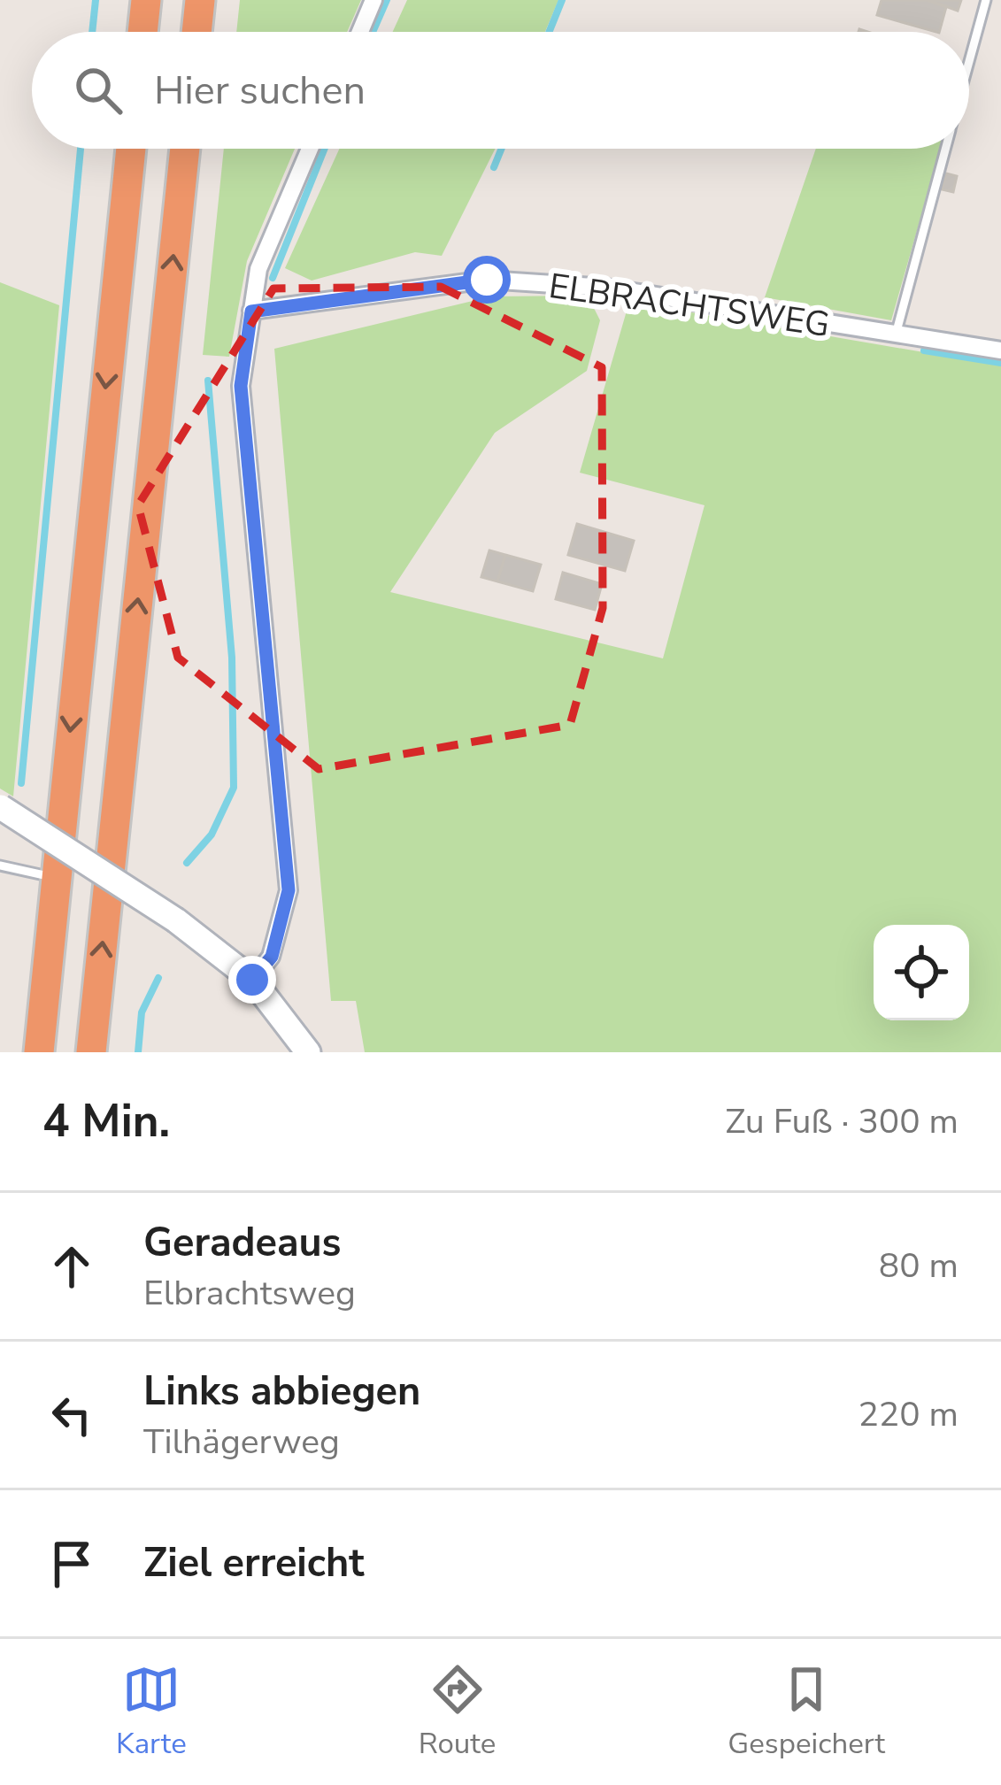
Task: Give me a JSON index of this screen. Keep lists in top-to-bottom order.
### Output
{
  "streets": {
    "street": ["ELBRACHTSWEG"]
  },
  "page": {
    "search": "Hier suchen",
    "heading": ["4 Min.", "Zu Fuß · 300 m"],
    "list": [
      ["Geradeaus", "Elbrachtsweg", "80 m"],
      ["Links abbiegen", "Tilhägerweg", "220 m"],
      "Ziel erreicht"
    ],
    "nav": ["Karte", "Route", "Gespeichert"]
  }
}
